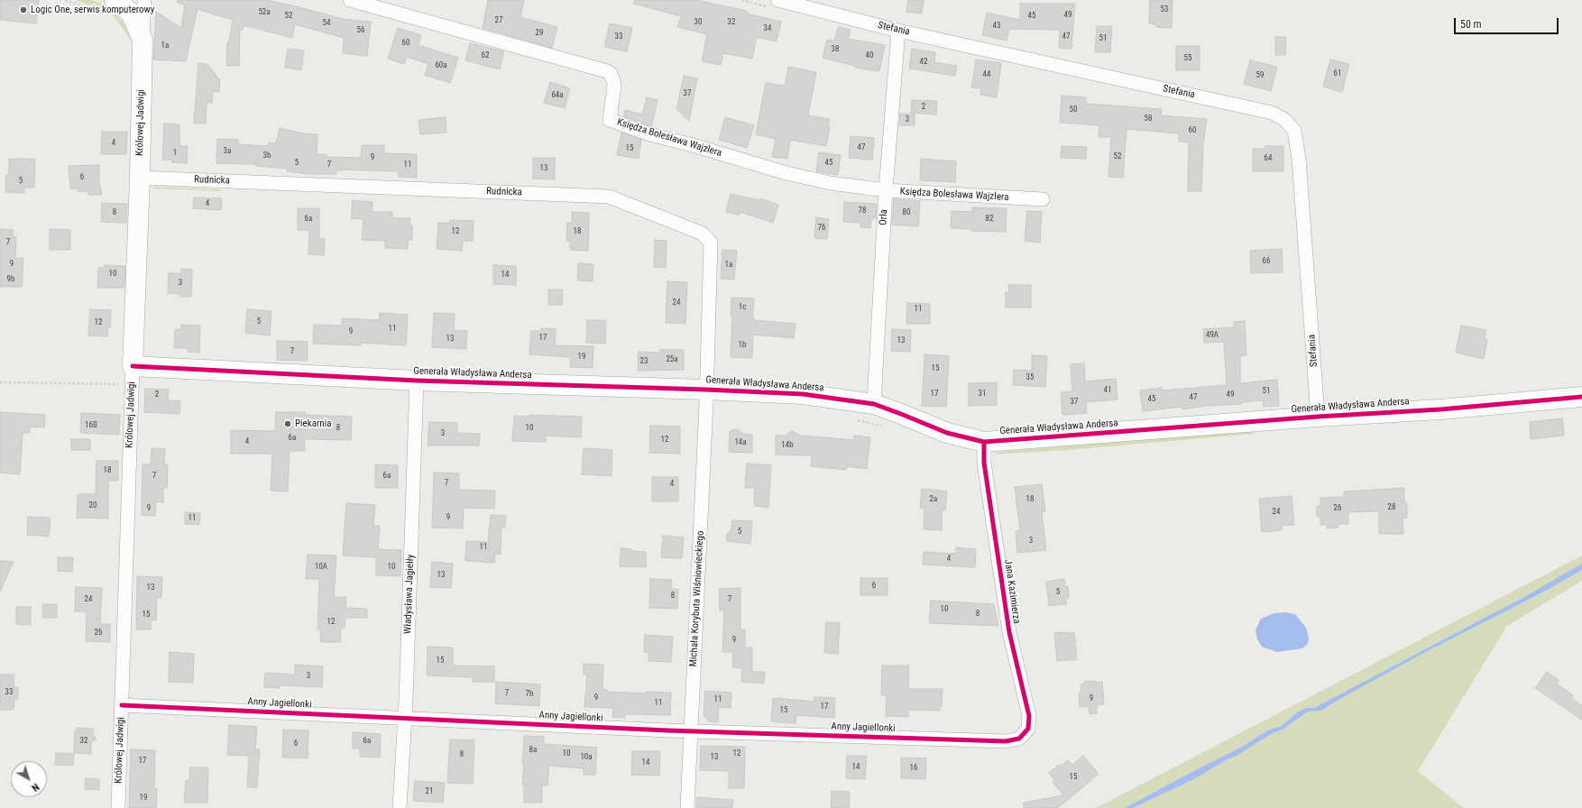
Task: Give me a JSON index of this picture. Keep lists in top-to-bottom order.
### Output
{
  "streets": {
    "street": [
      "Stefania",
      "Królowej Jadwigi",
      "Księdza Bolesława Wajzlera",
      "Rudnicka",
      "Orla",
      "Generała Władysława Andersa",
      "Jana Kazimierza",
      "Władysława Jagiełły",
      "Michała Korybuta Wiśniowieckiego",
      "Anny Jagiellonki"
    ]
  },
  "crossings": [
    ["Stefania", "Orla"],
    ["Stefania", "Generała Władysława Andersa"],
    ["Królowej Jadwigi", "Rudnicka"],
    ["Królowej Jadwigi", "Generała Władysława Andersa"],
    ["Królowej Jadwigi", "Anny Jagiellonki"],
    ["Księdza Bolesława Wajzlera", "Orla"],
    ["Rudnicka", "Generała Władysława Andersa"],
    ["Rudnicka", "Michała Korybuta Wiśniowieckiego"],
    ["Orla", "Generała Władysława Andersa"],
    ["Generała Władysława Andersa", "Jana Kazimierza"],
    ["Generała Władysława Andersa", "Władysława Jagiełły"],
    ["Generała Władysława Andersa", "Michała Korybuta Wiśniowieckiego"],
    ["Jana Kazimierza", "Anny Jagiellonki"],
    ["Władysława Jagiełły", "Anny Jagiellonki"],
    ["Michała Korybuta Wiśniowieckiego", "Anny Jagiellonki"]
  ],
  "places": ["Logic One, serwis komputerowy", "Piekarnia"],
  "house_numbers": [
    "53",
    "52a",
    "49",
    "52",
    "45",
    "27",
    "30",
    "32",
    "54",
    "43",
    "34",
    "56",
    "29",
    "33",
    "47",
    "51",
    "60",
    "1a",
    "38",
    "62",
    "40",
    "55",
    "42",
    "60a",
    "61",
    "44",
    "59",
    "37",
    "64a",
    "2",
    "50",
    "58",
    "3",
    "60",
    "4",
    "47",
    "15",
    "3a",
    "1",
    "3b",
    "52",
    "9",
    "64",
    "5",
    "45",
    "7",
    "11",
    "13",
    "6",
    "5",
    "4",
    "78",
    "8",
    "80",
    "6a",
    "82",
    "76",
    "12",
    "18",
    "7",
    "66",
    "9",
    "1a",
    "10",
    "14",
    "9b",
    "3",
    "24",
    "1c",
    "11",
    "5",
    "12",
    "11",
    "9",
    "49A",
    "17",
    "13",
    "13",
    "1b",
    "7",
    "19",
    "25a",
    "23",
    "15",
    "35",
    "41",
    "51",
    "17",
    "31",
    "2",
    "49",
    "47",
    "45",
    "37",
    "16B",
    "8",
    "10",
    "3",
    "6a",
    "12",
    "4",
    "14a",
    "14b",
    "18",
    "7",
    "6a",
    "7",
    "4",
    "2a",
    "18",
    "20",
    "28",
    "9",
    "26",
    "24",
    "9",
    "11",
    "5",
    "3",
    "11",
    "4",
    "10A",
    "10",
    "13",
    "6",
    "13",
    "5",
    "8",
    "24",
    "7",
    "10",
    "8",
    "15",
    "12",
    "26",
    "9",
    "15",
    "3",
    "33",
    "7",
    "7b",
    "9",
    "9",
    "11",
    "11",
    "17",
    "15",
    "32",
    "6a",
    "6",
    "8a",
    "10",
    "12",
    "8",
    "10a",
    "13",
    "17",
    "14",
    "14",
    "16",
    "15",
    "21",
    "19"
  ],
  "scale_bar": "50 m",
  "north": "bottom right"
}
